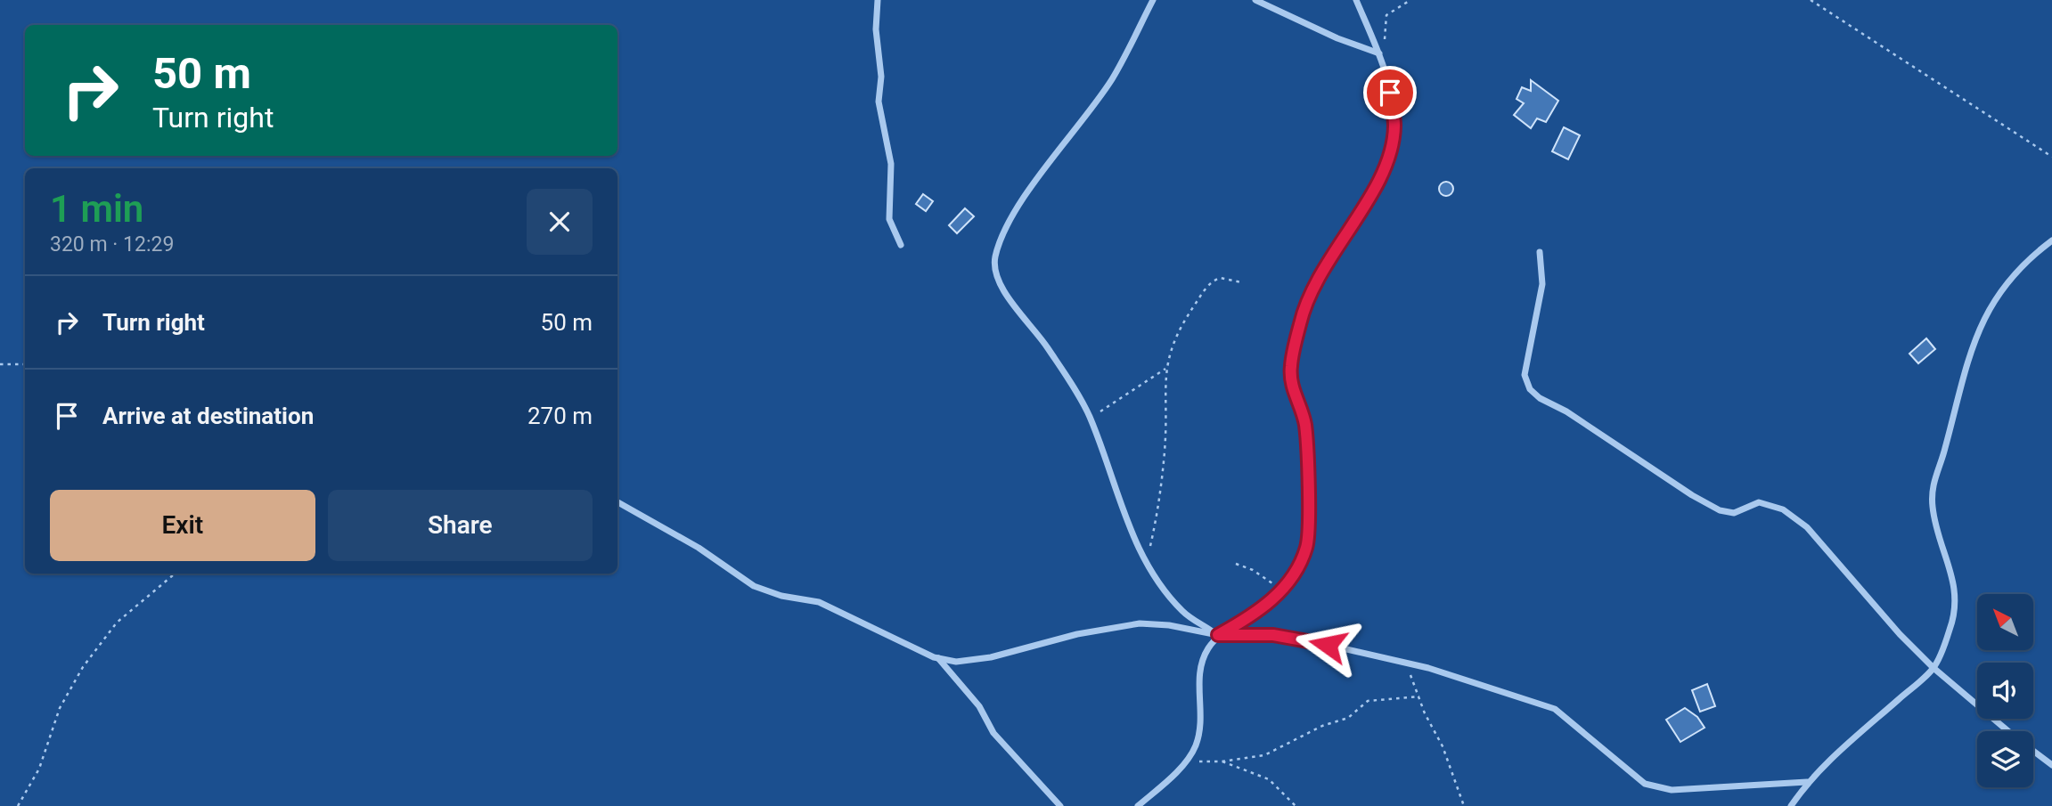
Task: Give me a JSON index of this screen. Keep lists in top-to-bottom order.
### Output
{
  "north": "top left",
  "page": {
    "turn": ["50 m", "Turn right"],
    "heading": ["1 min", "320 m · 12:29"],
    "list": [
      {
        "name": "Turn right",
        "value": "50 m"
      },
      {
        "name": "Arrive at destination",
        "value": "270 m"
      }
    ],
    "buttons": ["Exit", "Share"]
  }
}
